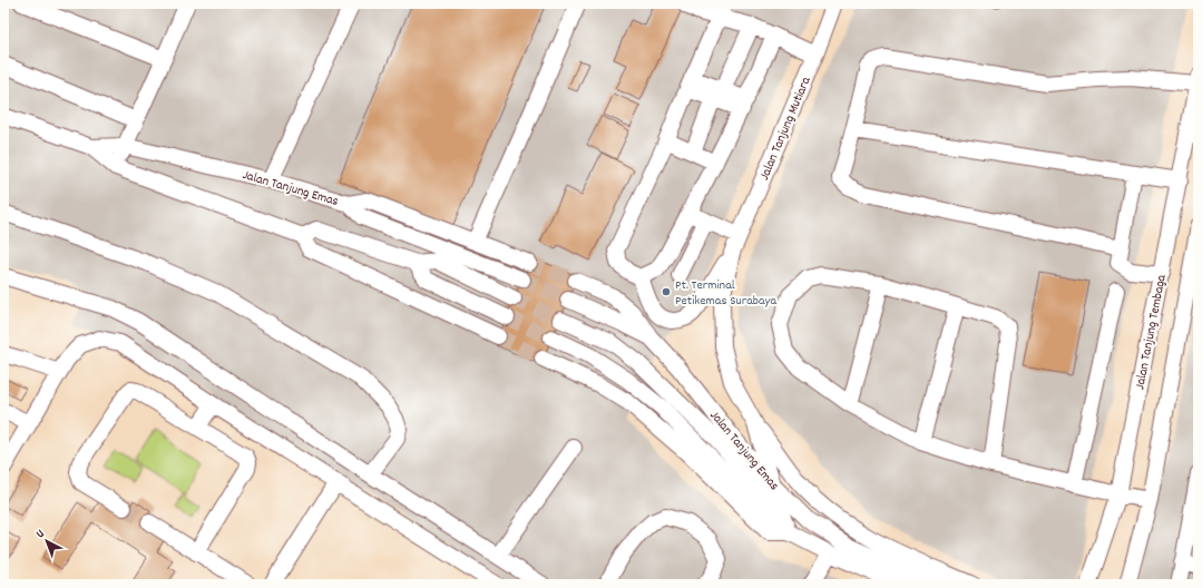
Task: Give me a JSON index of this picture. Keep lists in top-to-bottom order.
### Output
{
  "streets": {
    "lane": ["Jalan Tanjung Mutiara", "Jalan Tanjung Emas", "Jalan Tanjung Tembaga"]
  },
  "crossings": [
    ["Jalan Tanjung Mutiara", "Jalan Tanjung Emas"]
  ],
  "places": ["Pt. Terminal Petikemas Surabaya"],
  "north": "top left"
}
